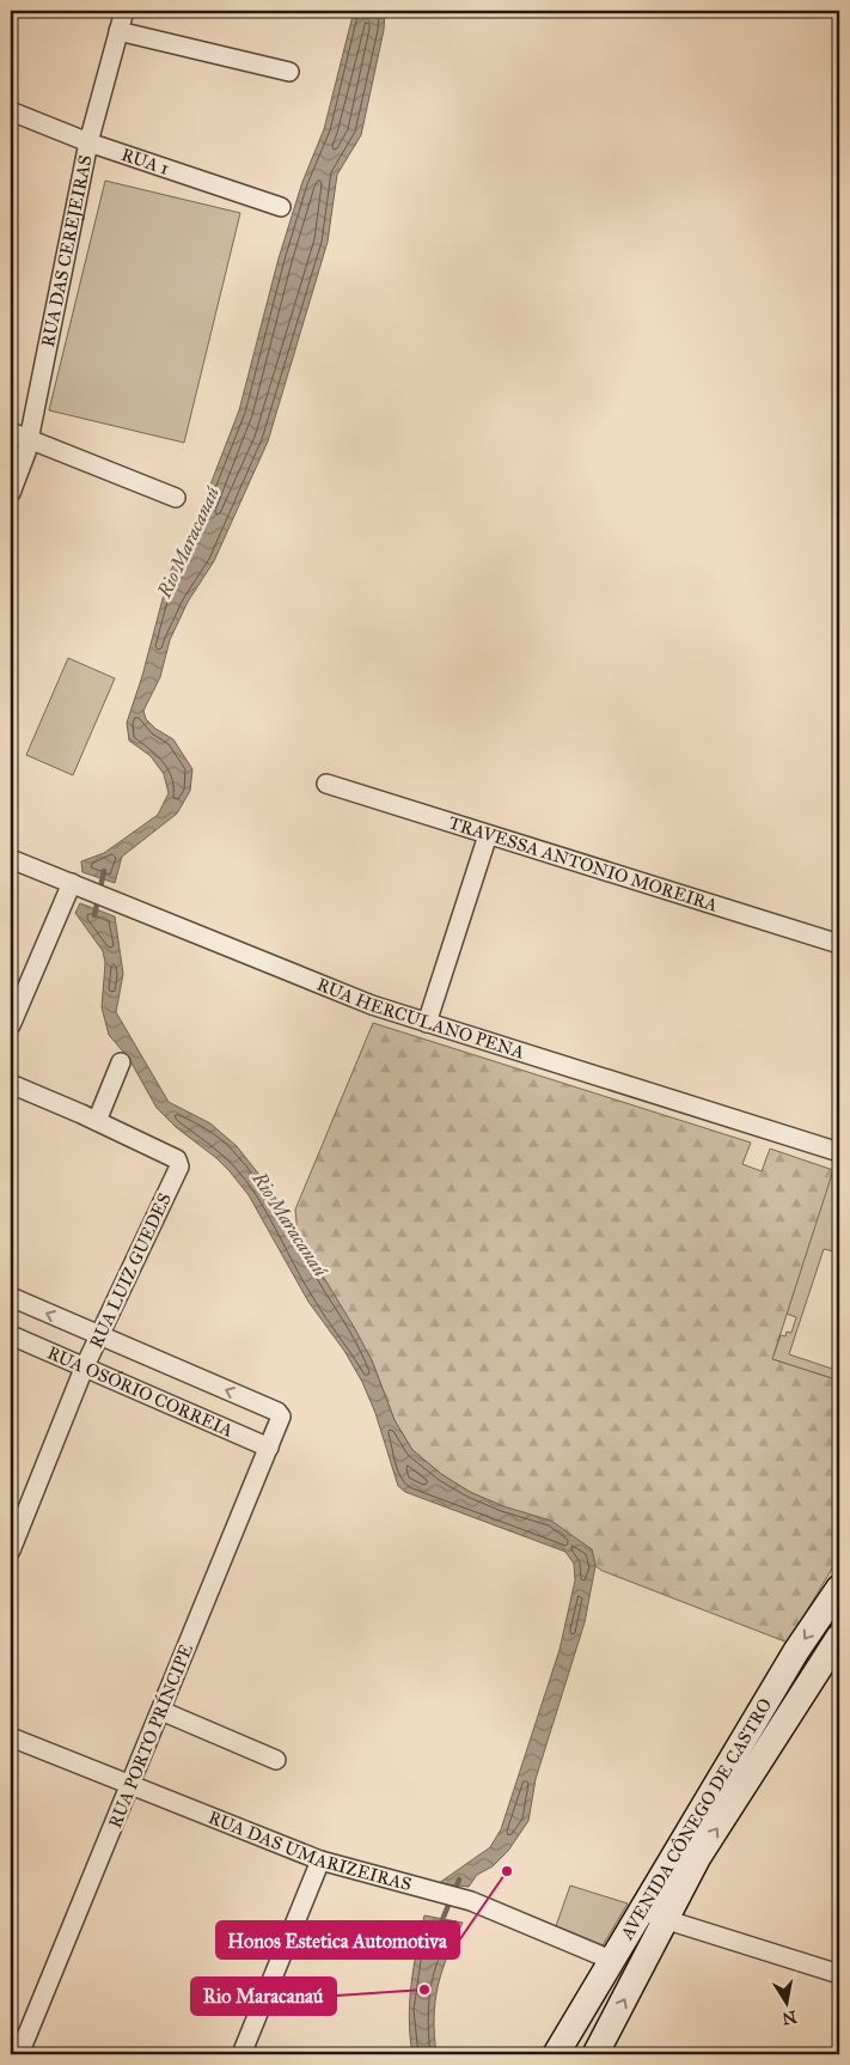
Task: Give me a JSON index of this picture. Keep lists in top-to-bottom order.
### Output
{
  "streets": {
    "main road": ["AVENIDA CÔNEGO DE CASTRO"],
    "street": [
      "RUA 1",
      "RUA DAS CEREJEIRAS",
      "TRAVESSA ANTONIO MOREIRA",
      "RUA HERCULANO PENA",
      "RUA LUIZ GUEDES",
      "RUA OSÓRIO CORREIA",
      "RUA PORTO PRÍNCIPE",
      "RUA DAS UMARIZEIRAS"
    ]
  },
  "crossings": [
    ["RUA 1", "RUA DAS CEREJEIRAS"],
    ["RUA LUIZ GUEDES", "RUA OSÓRIO CORREIA"],
    ["RUA OSÓRIO CORREIA", "RUA PORTO PRÍNCIPE"],
    ["RUA PORTO PRÍNCIPE", "RUA DAS UMARIZEIRAS"],
    ["AVENIDA CÔNEGO DE CASTRO", "RUA DAS UMARIZEIRAS"]
  ],
  "water": ["Rio Maracanaú"],
  "places": ["Honos Estetica Automotiva", "Rio Maracanaú"],
  "north": "bottom"
}
